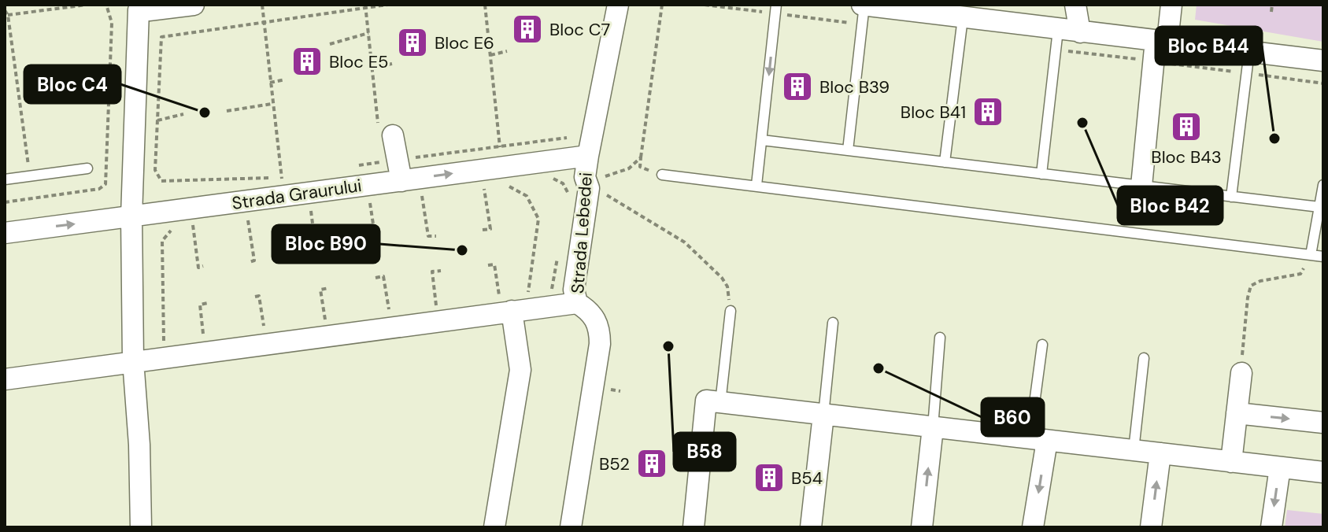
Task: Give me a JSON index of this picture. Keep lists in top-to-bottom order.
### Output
{
  "streets": {
    "street": ["Strada Graurului", "Strada Lebedei"]
  },
  "crossings": [
    ["Strada Graurului", "Strada Lebedei"]
  ],
  "places": {
    "building": [
      "Bloc C7",
      "Bloc E6",
      "Bloc E5",
      "Bloc B39",
      "Bloc B41",
      "Bloc B43",
      "B52",
      "B54"
    ],
    "other": [
      "Bloc C4",
      "Bloc B42",
      "Bloc B44",
      "Bloc B90",
      "B58",
      "B60"
    ]
  }
}
